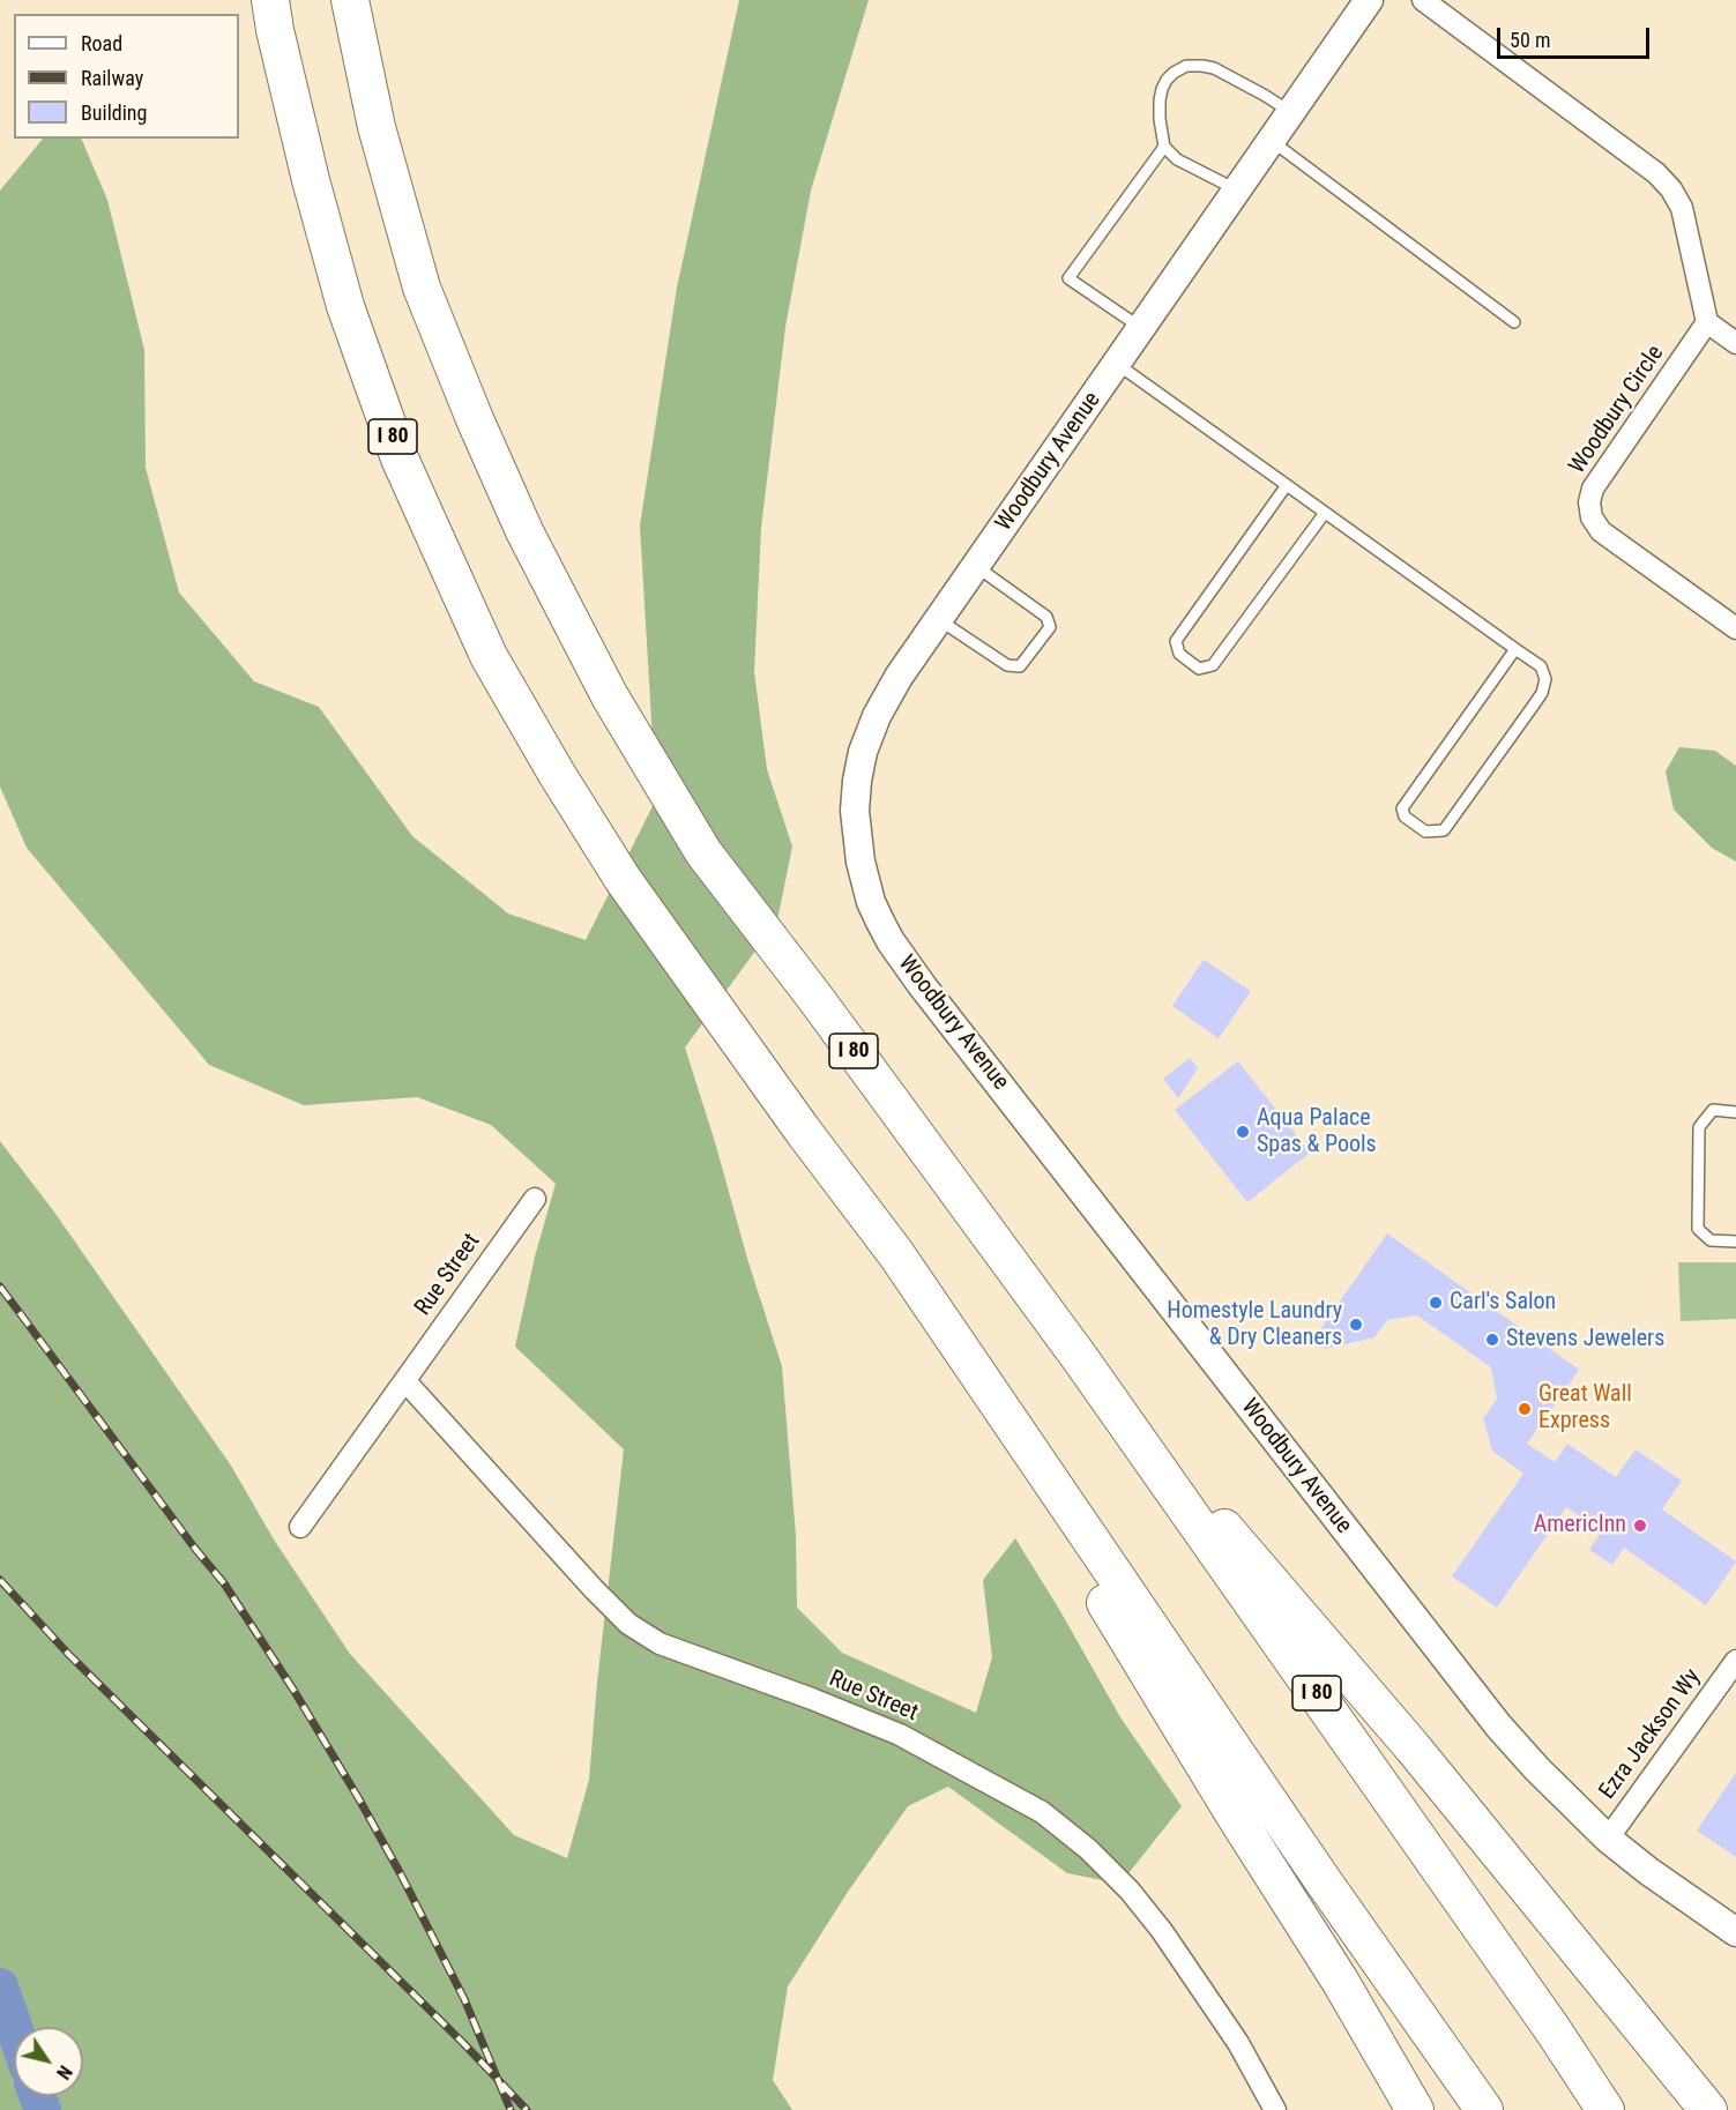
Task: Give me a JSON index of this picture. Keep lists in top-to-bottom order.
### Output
{
  "streets": {
    "highway": ["I 80"],
    "main road": ["Woodbury Avenue"],
    "street": ["Woodbury Circle", "Rue Street", "Ezra Jackson Wy"]
  },
  "crossings": [
    ["Woodbury Avenue", "Ezra Jackson Wy"]
  ],
  "places": [
    "Aqua Palace Spas & Pools",
    "Carl's Salon",
    "Homestyle Laundry & Dry Cleaners",
    "Stevens Jewelers",
    "Great Wall Express",
    "AmericInn"
  ],
  "legend": ["Road", "Railway", "Building"],
  "scale_bar": "50 m",
  "north": "bottom right"
}
